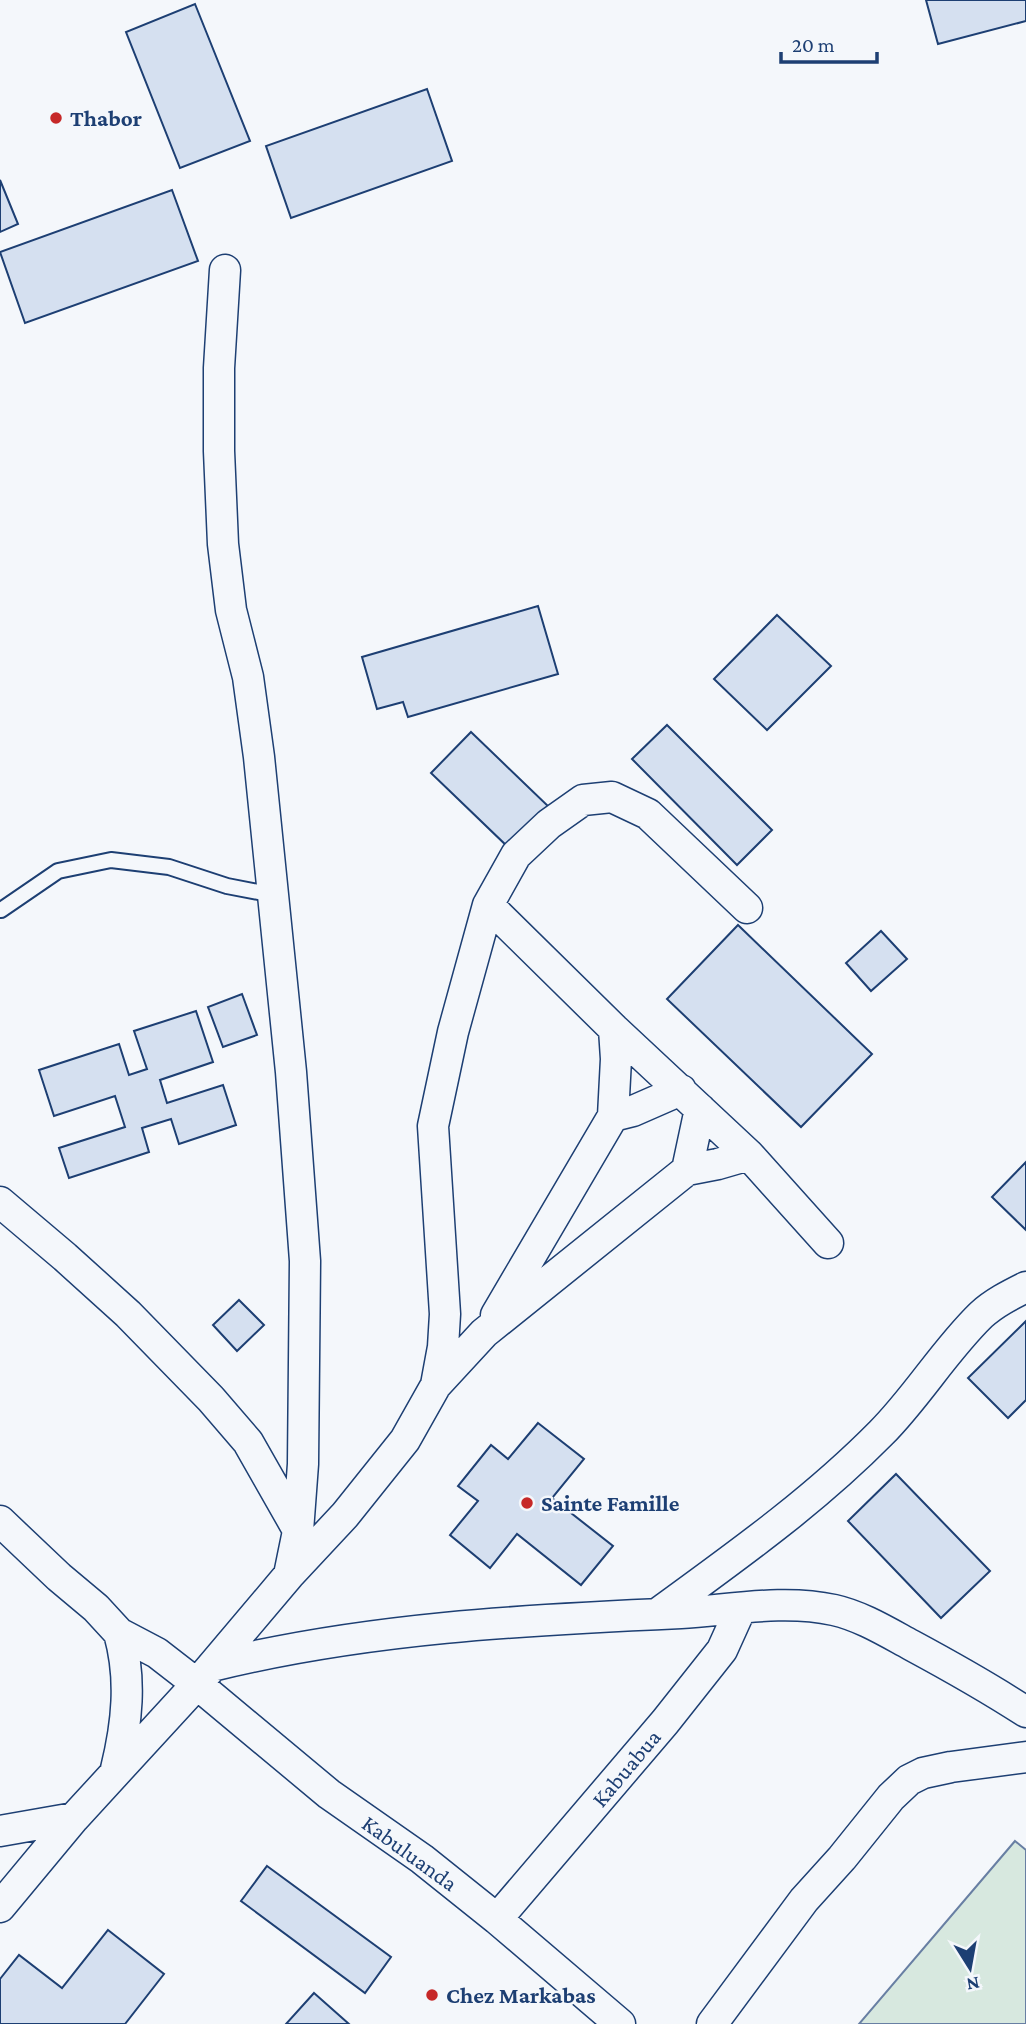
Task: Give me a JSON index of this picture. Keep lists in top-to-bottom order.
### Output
{
  "streets": {
    "street": ["Kabuabua", "Kabuluanda"]
  },
  "crossings": [
    ["Kabuabua", "Kabuluanda"]
  ],
  "places": ["Thabor", "Sainte Famille", "Chez Markabas"],
  "scale_bar": "20 m",
  "north": "bottom"
}
